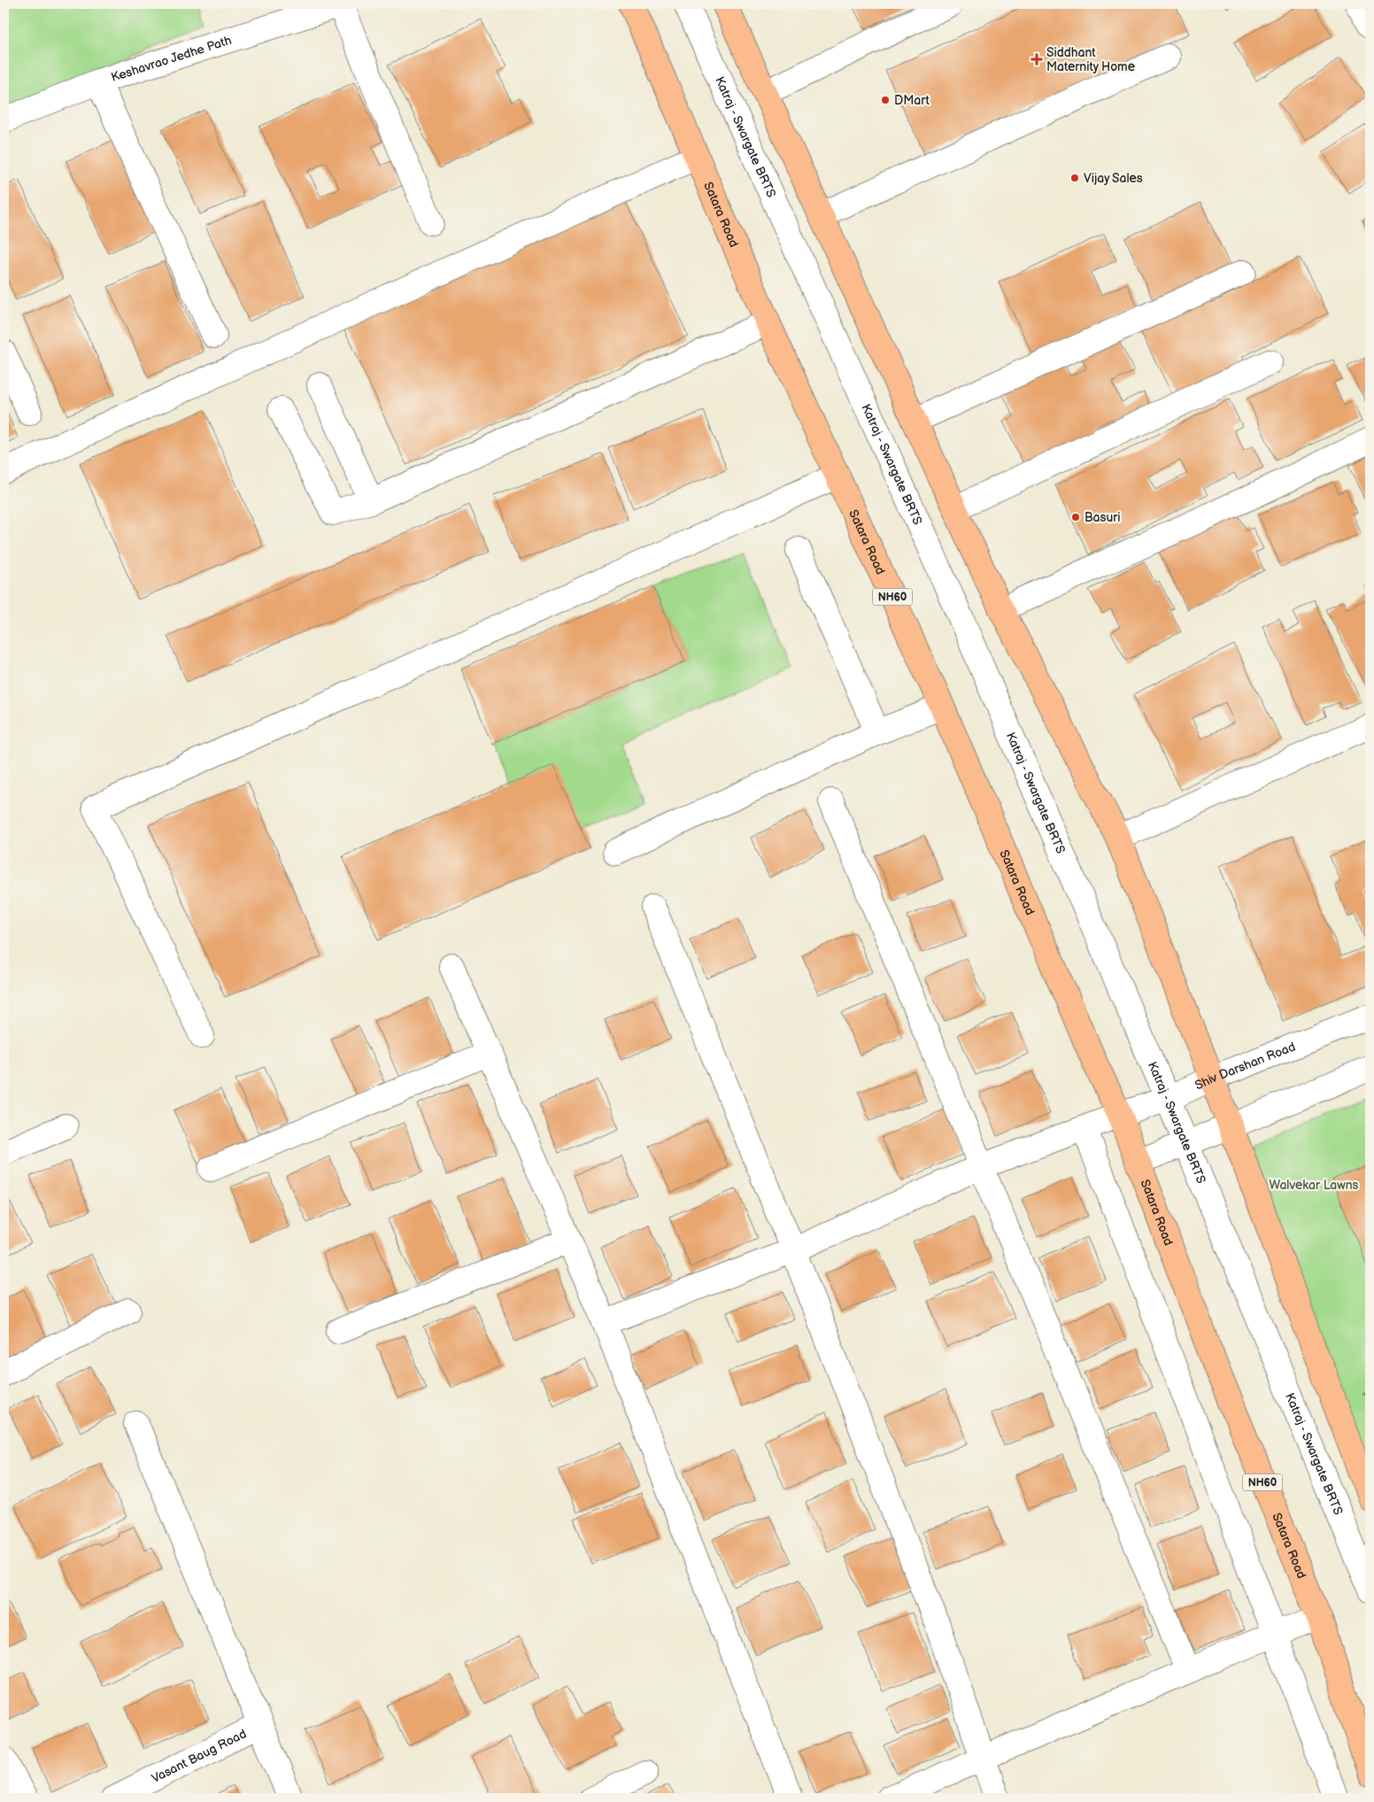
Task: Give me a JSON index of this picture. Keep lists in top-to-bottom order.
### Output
{
  "streets": {
    "highway": ["Satara Road", "NH60"],
    "street": [
      "Keshavrao Jedhe Path",
      "Katraj - Swargate BRTS",
      "Shiv Darshan Road",
      "Vasant Baug Road"
    ]
  },
  "crossings": [
    ["Katraj - Swargate BRTS", "Shiv Darshan Road"],
    ["Satara Road", "Shiv Darshan Road"]
  ],
  "parks": ["Walvekar Lawns"],
  "places": {
    "health": ["Siddhant Maternity Home"],
    "other": ["DMart", "Vijay Sales", "Basuri"]
  }
}
